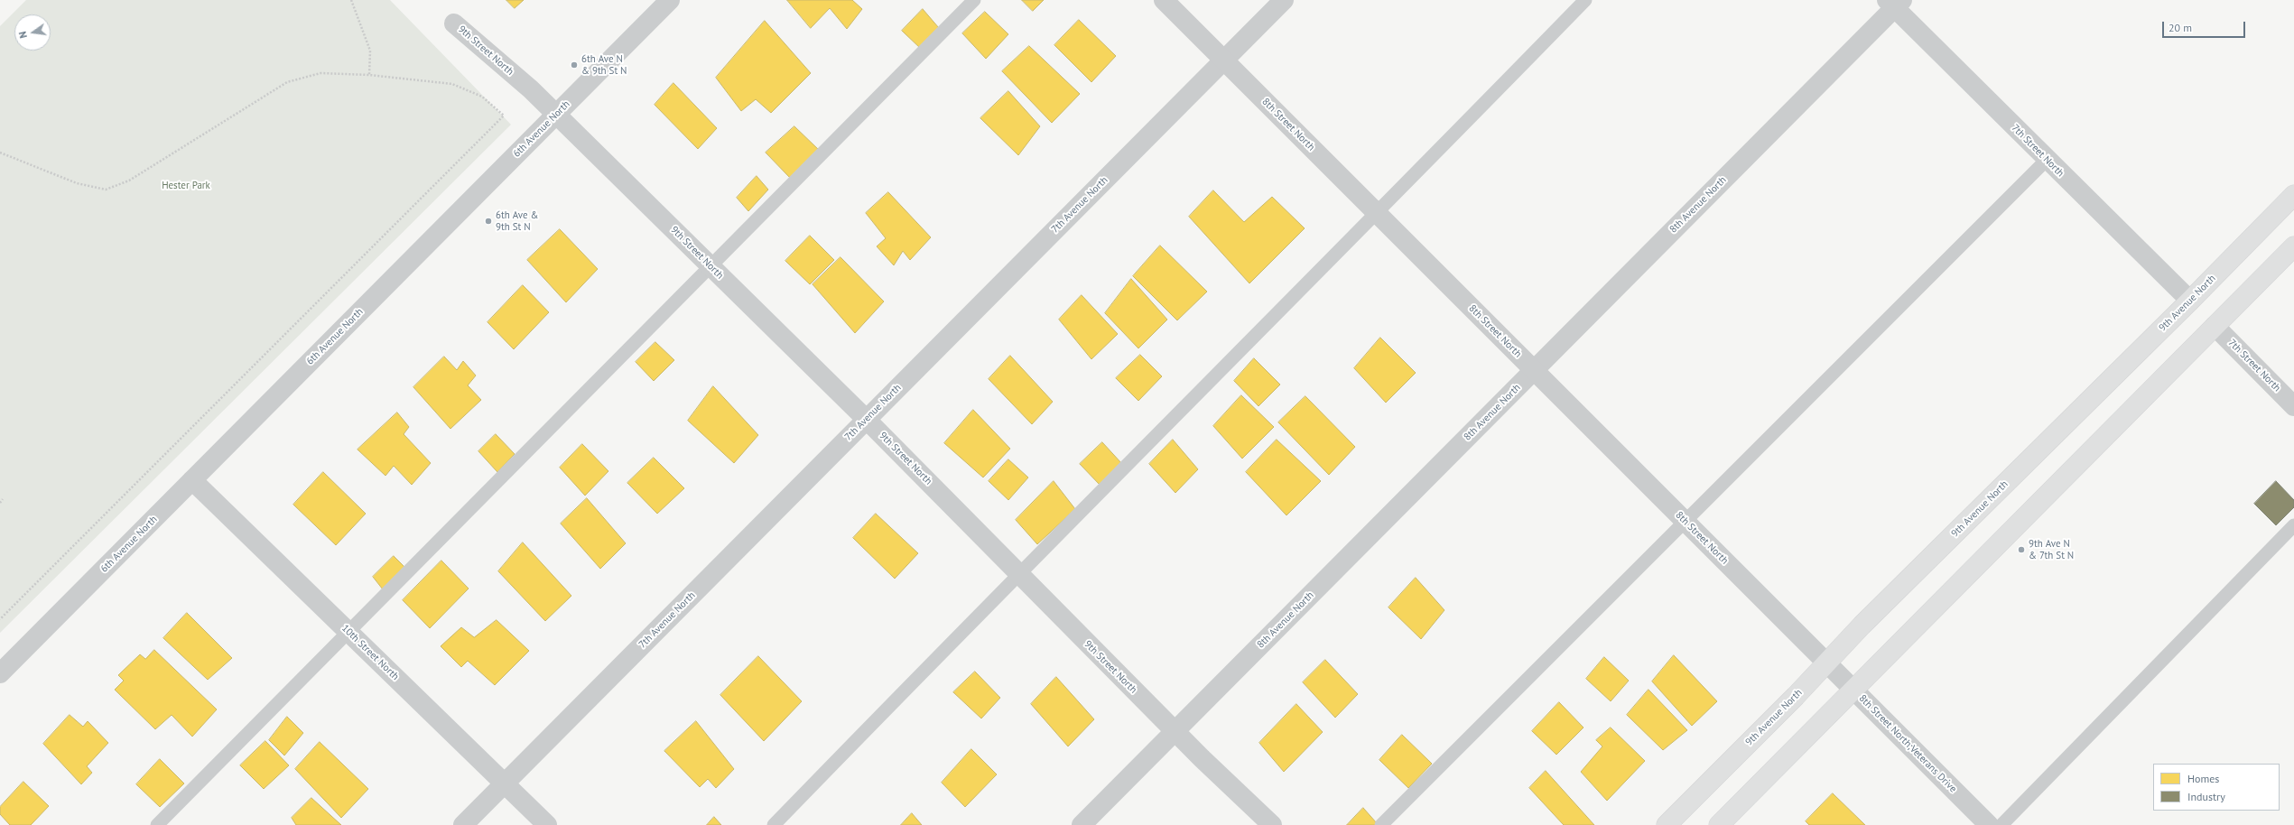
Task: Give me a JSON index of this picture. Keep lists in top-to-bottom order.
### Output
{
  "streets": {
    "main road": ["9th Avenue North"],
    "street": [
      "9th Street North",
      "8th Street North",
      "6th Avenue North",
      "7th Street North",
      "7th Avenue North",
      "8th Avenue North",
      "10th Street North",
      "8th Street North;Veterans Drive"
    ]
  },
  "crossings": [
    ["9th Street North", "6th Avenue North"],
    ["9th Street North", "7th Avenue North"],
    ["9th Street North", "8th Avenue North"],
    ["8th Street North", "7th Avenue North"],
    ["8th Street North", "8th Avenue North"],
    ["8th Street North", "9th Avenue North"],
    ["8th Street North", "8th Street North;Veterans Drive"],
    ["6th Avenue North", "10th Street North"],
    ["7th Street North", "8th Avenue North"],
    ["7th Street North", "9th Avenue North"],
    ["7th Avenue North", "10th Street North"],
    ["9th Avenue North", "8th Street North;Veterans Drive"]
  ],
  "parks": ["Hester Park"],
  "places": ["6th Ave N & 9th St N", "6th Ave & 9th St N", "9th Ave N & 7th St N"],
  "legend": ["Homes", "Industry"],
  "scale_bar": "20 m",
  "north": "left"
}
